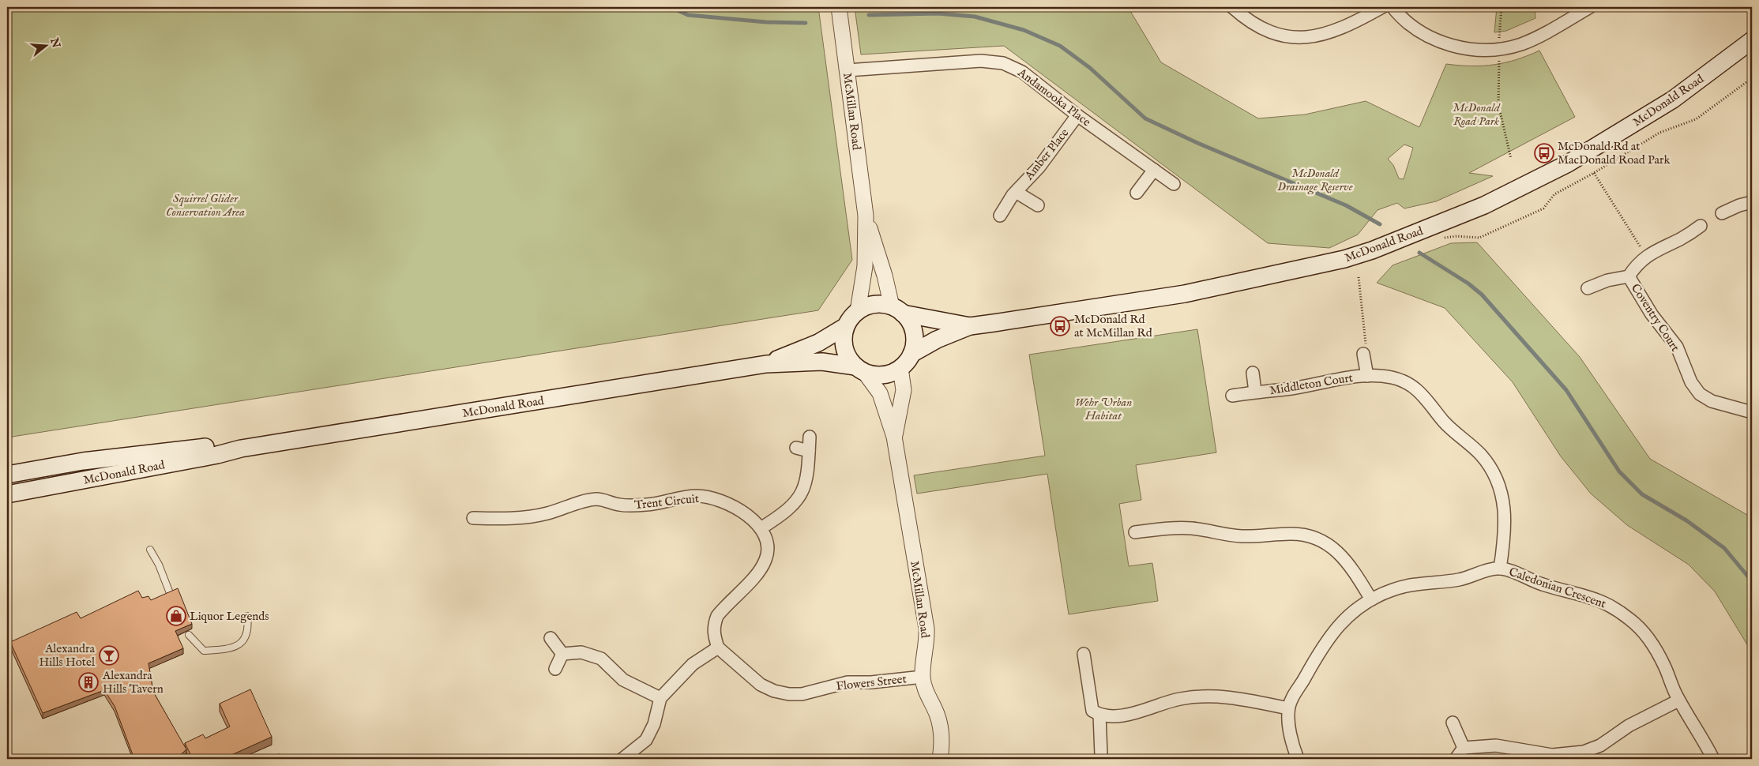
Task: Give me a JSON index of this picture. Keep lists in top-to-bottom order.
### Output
{
  "streets": {
    "main road": ["McDonald Road"],
    "street": [
      "Andamooka Place",
      "McMillan Road",
      "Amber Place",
      "Coventry Court",
      "Middleton Court",
      "Trent Circuit",
      "Caledonian Crescent",
      "Flowers Street"
    ]
  },
  "crossings": [
    ["Andamooka Place", "McMillan Road"],
    ["Andamooka Place", "Amber Place"],
    ["McDonald Road", "McMillan Road"],
    ["McMillan Road", "Flowers Street"],
    ["Middleton Court", "Caledonian Crescent"],
    ["Trent Circuit", "Flowers Street"]
  ],
  "parks": [
    "McDonald Road Park",
    "McDonald Drainage Reserve",
    "Squirrel Glider Conservation Area",
    "Wehr Urban Habitat"
  ],
  "places": {
    "bus stop": ["McDonald Rd at MacDonald Road Park", "McDonald Rd at McMillan Rd"],
    "shop": ["Liquor Legends"],
    "bar": ["Alexandra Hills Hotel"],
    "building": ["Alexandra Hills Tavern"]
  },
  "north": "right"
}
